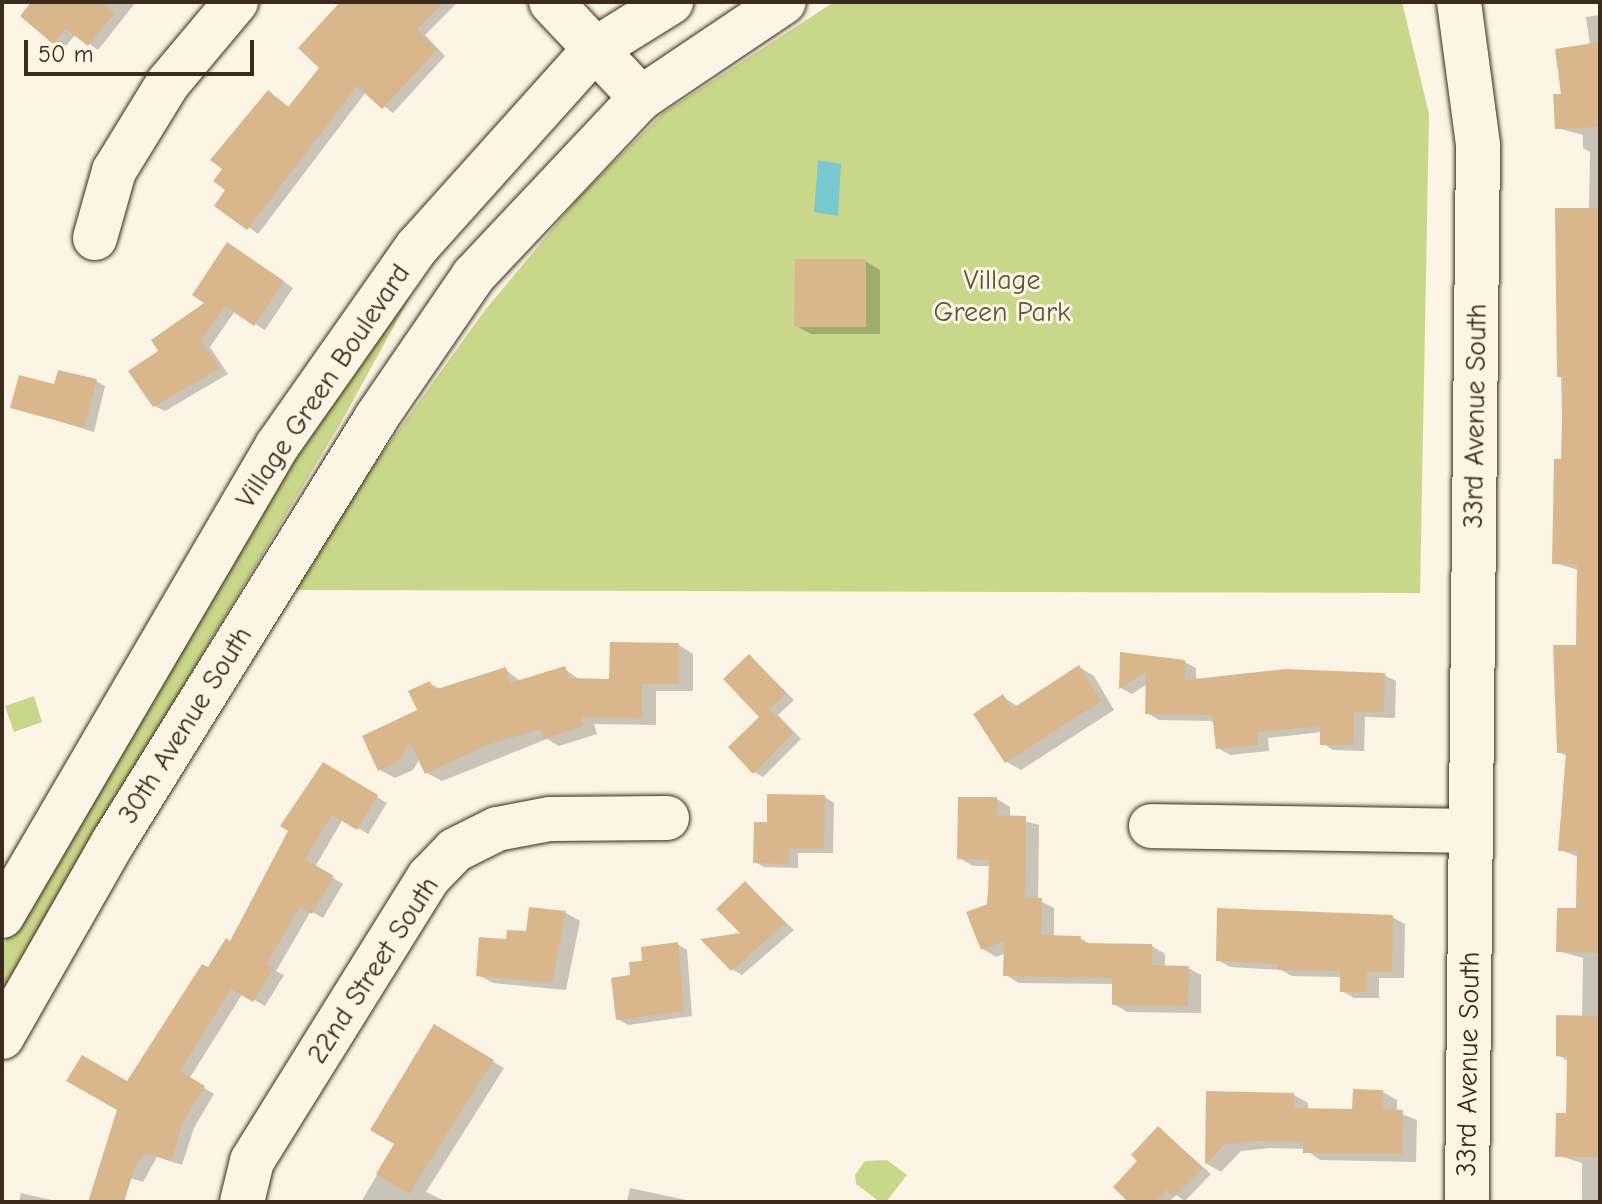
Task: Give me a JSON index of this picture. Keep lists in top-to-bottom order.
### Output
{
  "streets": {
    "street": [
      "Village Green Boulevard",
      "33rd Avenue South",
      "30th Avenue South",
      "22nd Street South"
    ]
  },
  "parks": ["Village Green Park"],
  "scale_bar": "50 m"
}
